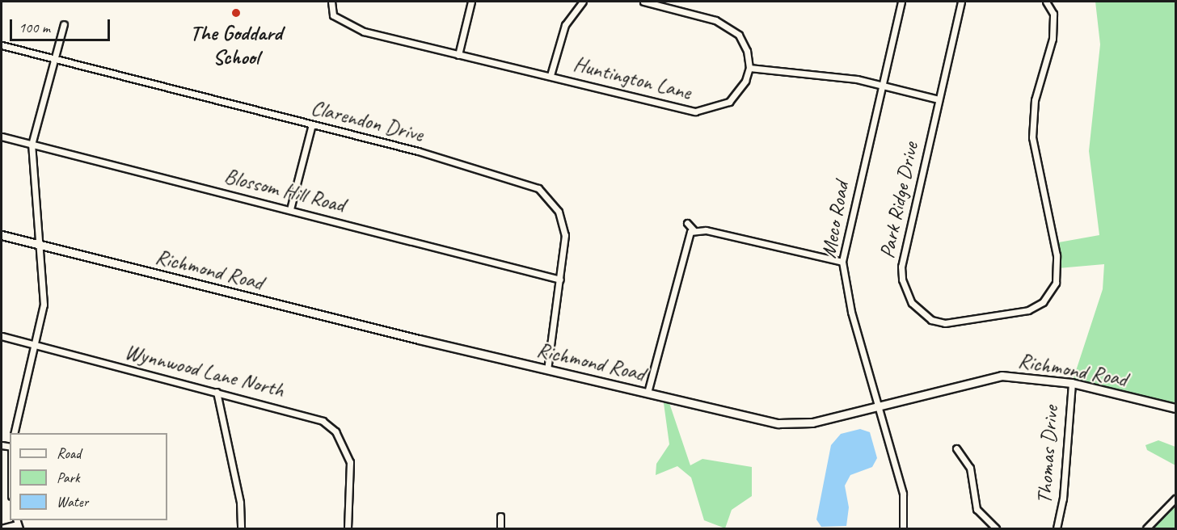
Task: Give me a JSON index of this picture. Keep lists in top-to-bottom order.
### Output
{
  "streets": {
    "street": [
      "Huntington Lane",
      "Clarendon Drive",
      "Blossom Hill Road",
      "Park Ridge Drive",
      "Meco Road",
      "Richmond Road",
      "Wynnwood Lane North",
      "Thomas Drive"
    ]
  },
  "crossings": [
    ["Clarendon Drive", "Blossom Hill Road"],
    ["Clarendon Drive", "Richmond Road"],
    ["Meco Road", "Richmond Road"],
    ["Richmond Road", "Thomas Drive"]
  ],
  "places": ["The Goddard School"],
  "legend": ["Road", "Park", "Water"],
  "scale_bar": "100 m"
}
